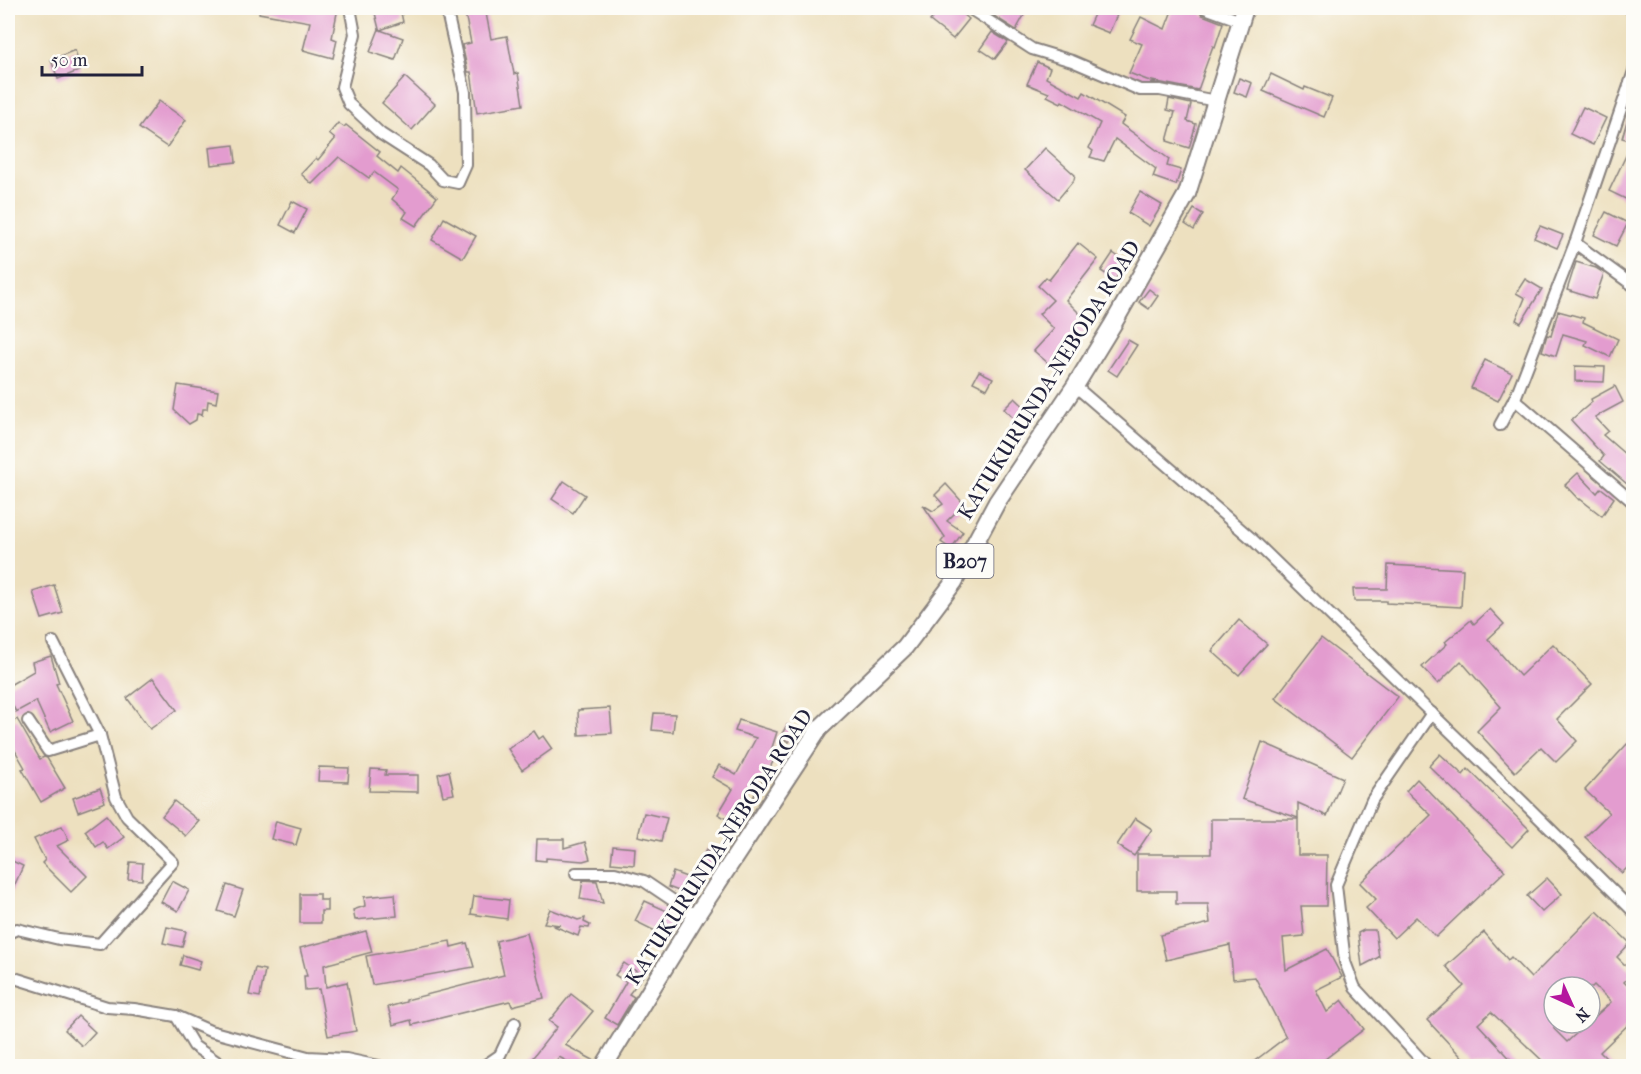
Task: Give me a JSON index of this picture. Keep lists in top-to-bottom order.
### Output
{
  "streets": {
    "main road": ["KATUKURUNDA-NEBODA ROAD", "B207"]
  },
  "scale_bar": "50 m",
  "north": "bottom right"
}
